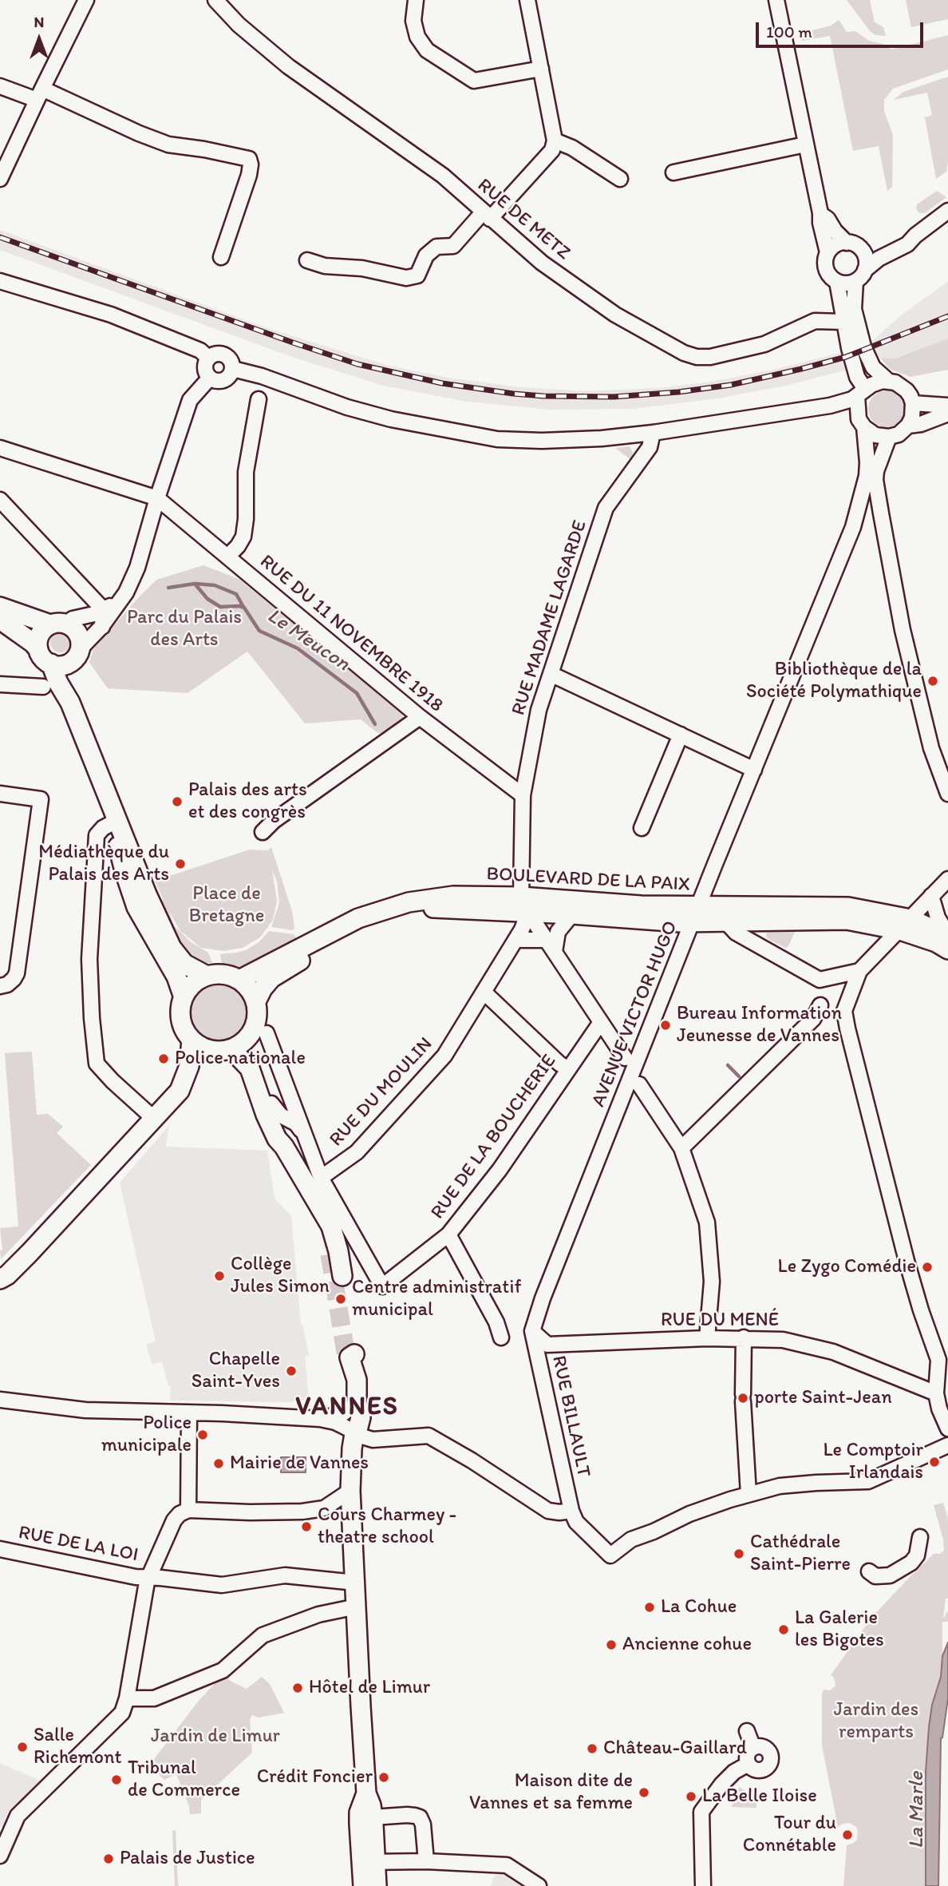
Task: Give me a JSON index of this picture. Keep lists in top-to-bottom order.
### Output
{
  "streets": {
    "main road": ["BOULEVARD DE LA PAIX"],
    "street": [
      "RUE DE METZ",
      "RUE MADAME LAGARDE",
      "RUE DU 11 NOVEMBRE 1918",
      "AVENUE VICTOR HUGO",
      "RUE DU MOULIN",
      "RUE DE LA BOUCHERIE",
      "RUE DU MENÉ",
      "RUE BILLAULT",
      "RUE DE LA LOI"
    ]
  },
  "crossings": [
    ["RUE MADAME LAGARDE", "RUE DU 11 NOVEMBRE 1918"],
    ["RUE MADAME LAGARDE", "BOULEVARD DE LA PAIX"],
    ["RUE MADAME LAGARDE", "RUE DU MOULIN"],
    ["BOULEVARD DE LA PAIX", "AVENUE VICTOR HUGO"],
    ["BOULEVARD DE LA PAIX", "RUE DU MOULIN"],
    ["AVENUE VICTOR HUGO", "RUE DU MENÉ"],
    ["AVENUE VICTOR HUGO", "RUE BILLAULT"],
    ["RUE DU MOULIN", "RUE DE LA BOUCHERIE"],
    ["RUE DU MENÉ", "RUE BILLAULT"]
  ],
  "districts": ["VANNES"],
  "water": ["Le Meucon", "La Marle"],
  "parks": [
    "Parc du Palais des Arts",
    "Place de Bretagne",
    "Jardin des remparts",
    "Jardin de Limur"
  ],
  "places": [
    "Bibliothèque de la Société Polymathique",
    "Palais des arts et des congrès",
    "Médiathèque du Palais des Arts",
    "Bureau Information Jeunesse de Vannes",
    "Police nationale",
    "Le Zygo Comédie",
    "Collège Jules Simon",
    "Centre administratif municipal",
    "Chapelle Saint-Yves",
    "porte Saint-Jean",
    "Police municipale",
    "Le Comptoir Irlandais",
    "Mairie de Vannes",
    "Cours Charmey - theatre school",
    "Cathédrale Saint-Pierre",
    "La Cohue",
    "La Galerie les Bigotes",
    "Ancienne cohue",
    "Hôtel de Limur",
    "Salle Richemont",
    "Château-Gaillard",
    "Crédit Foncier",
    "Tribunal de Commerce",
    "Maison dite de Vannes et sa femme",
    "La Belle Iloise",
    "Tour du Connétable",
    "Palais de Justice"
  ],
  "scale_bar": "100 m",
  "north": "top"
}
